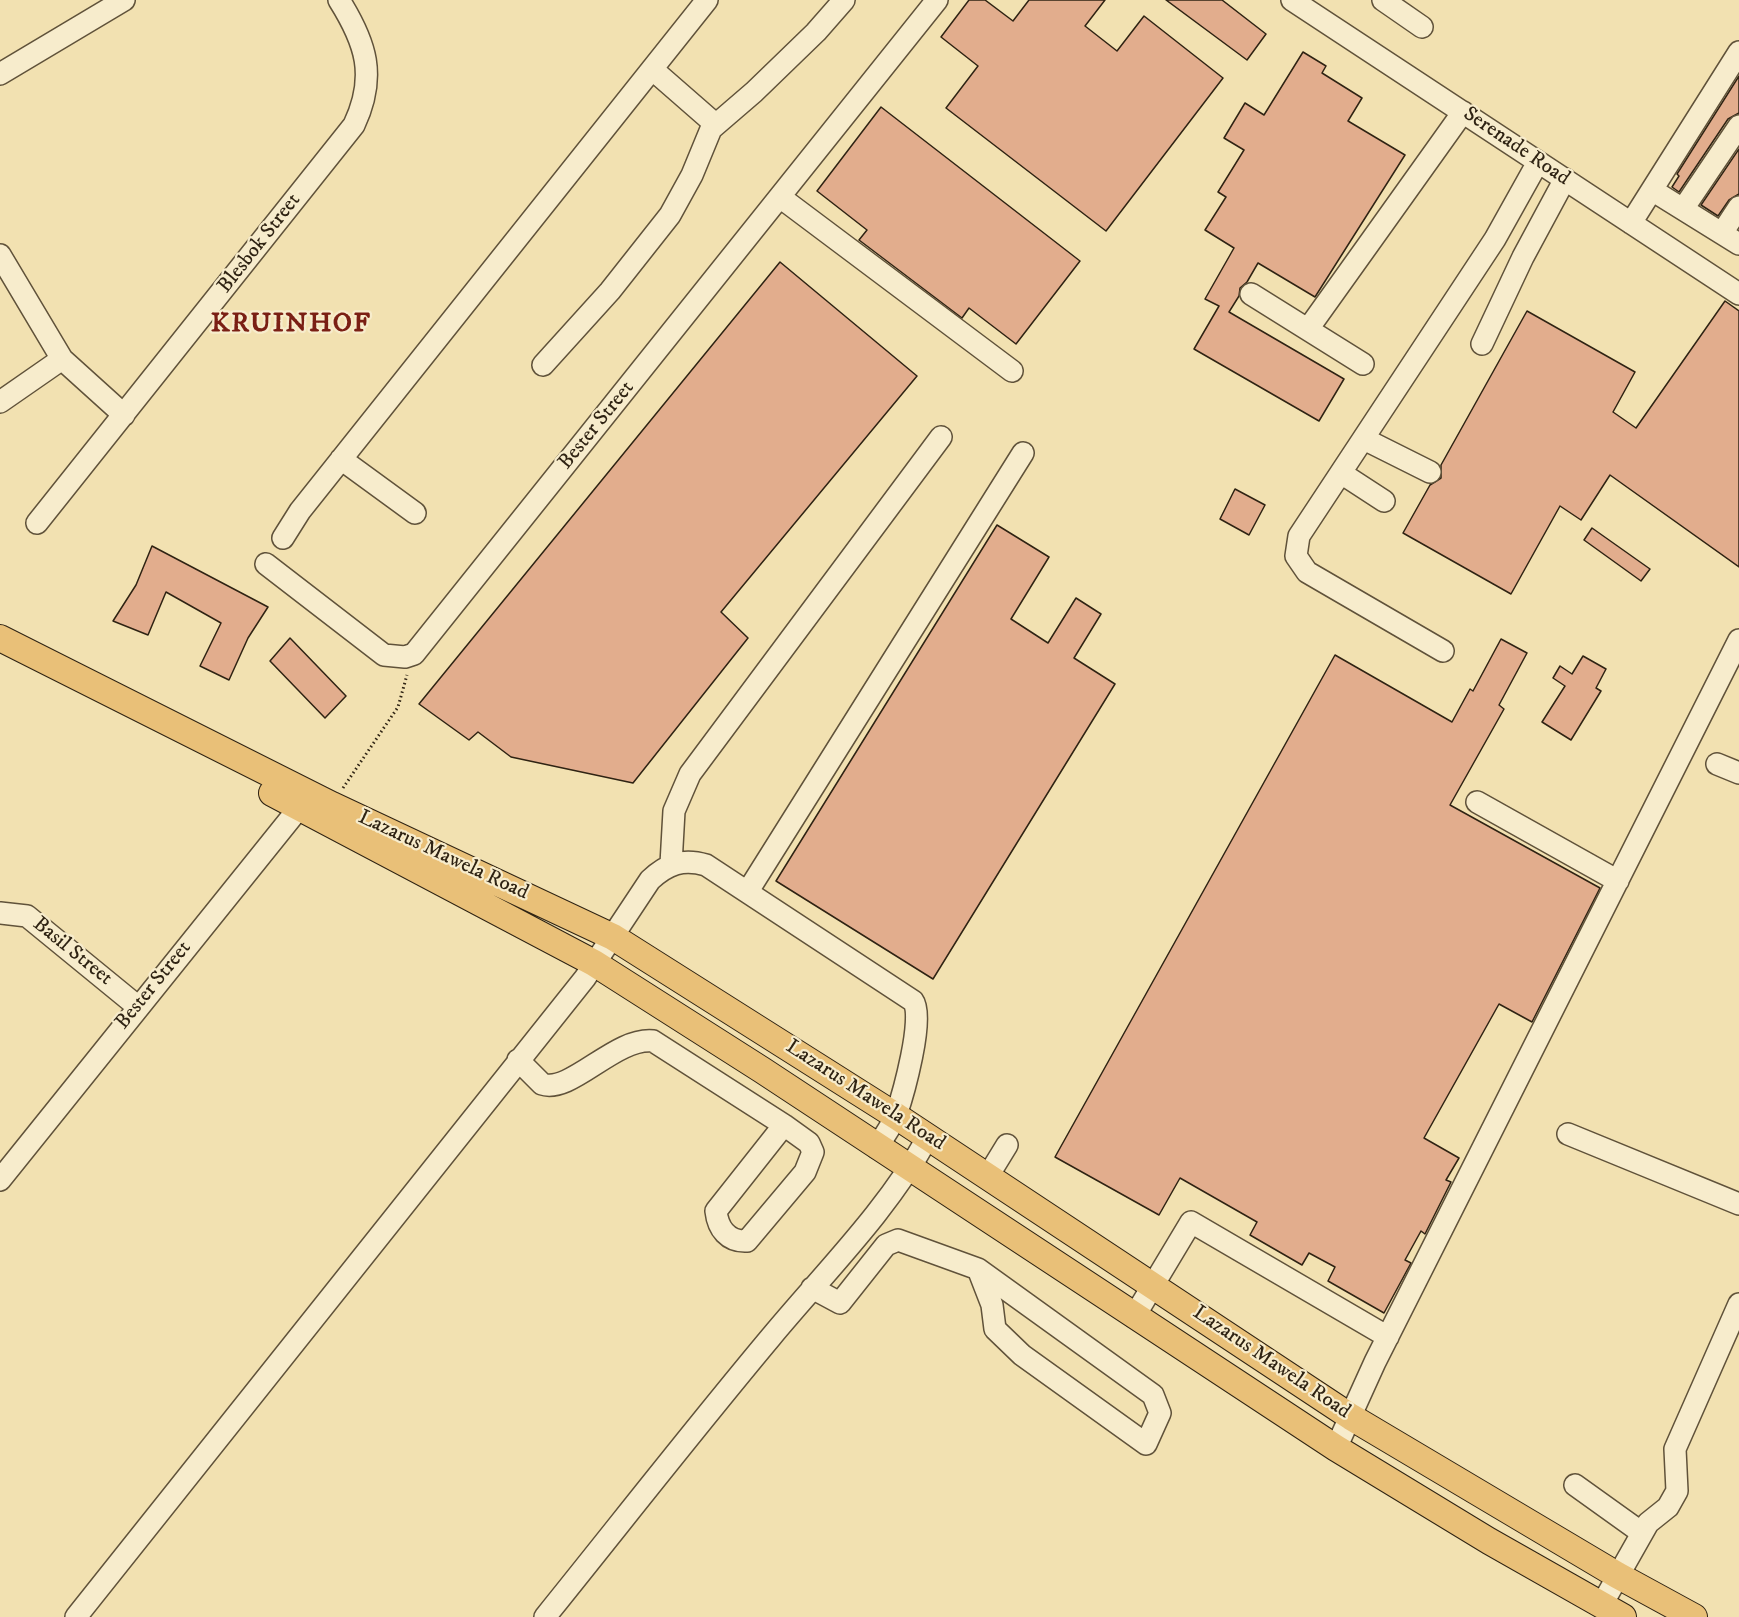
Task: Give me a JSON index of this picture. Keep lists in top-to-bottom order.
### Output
{
  "streets": {
    "main road": ["Lazarus Mawela Road"],
    "street": [
      "Serenade Road",
      "Blesbok Street",
      "Bester Street",
      "Basil Street"
    ]
  },
  "crossings": [
    ["Bester Street", "Lazarus Mawela Road"],
    ["Bester Street", "Basil Street"]
  ],
  "districts": ["KRUINHOF"]
}
